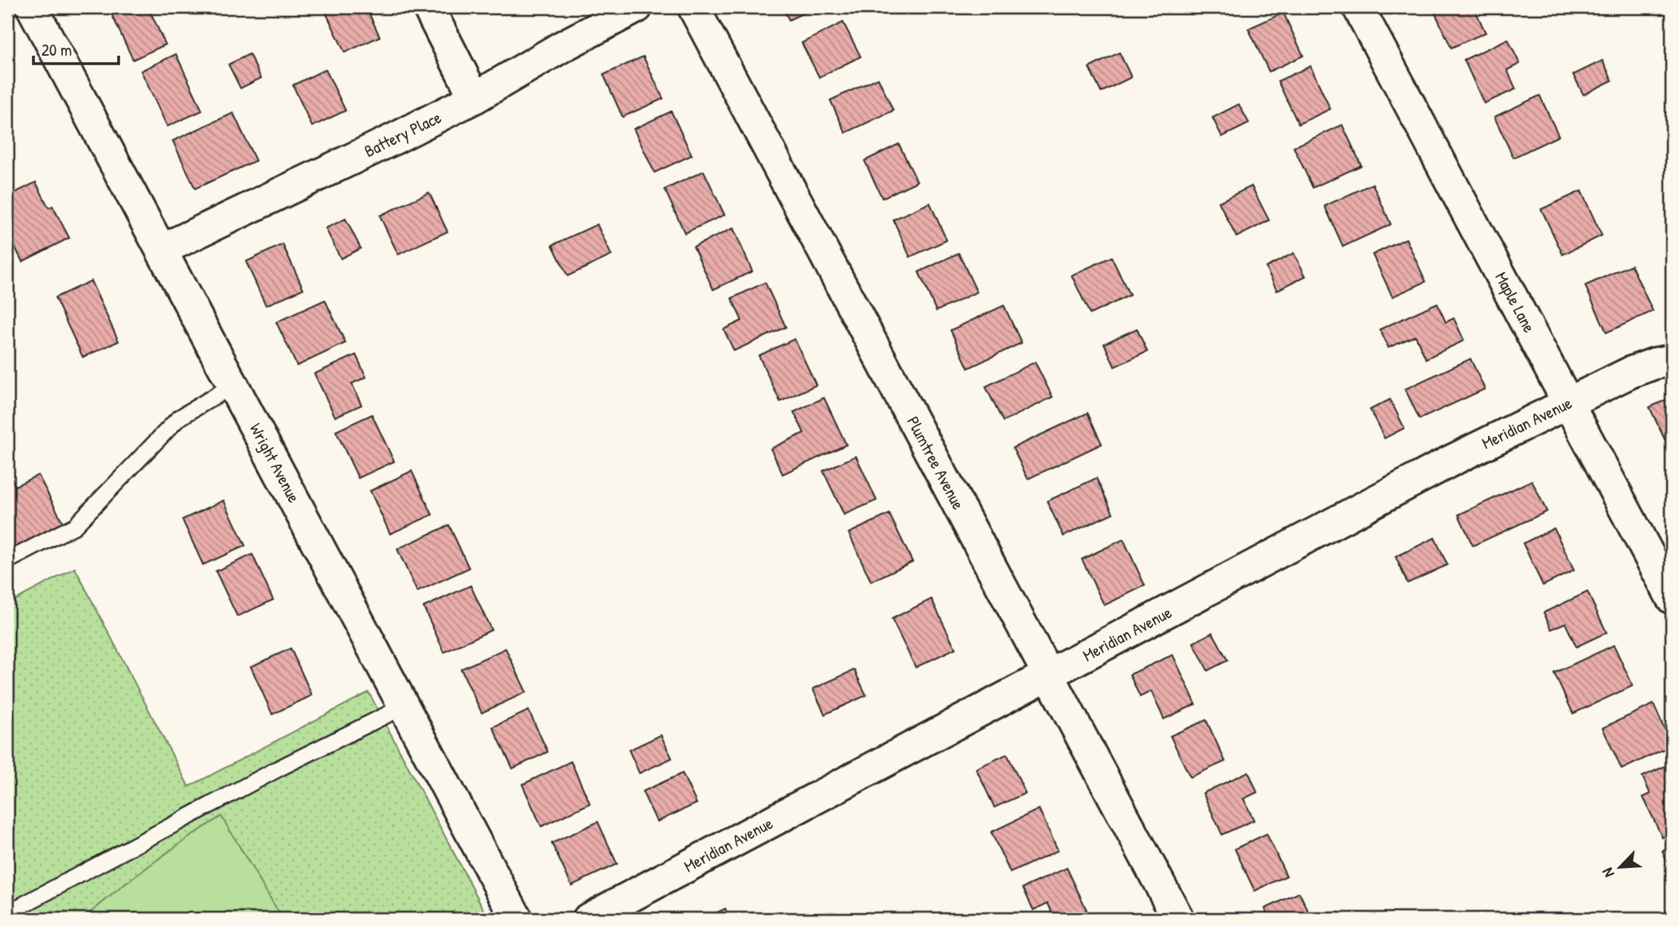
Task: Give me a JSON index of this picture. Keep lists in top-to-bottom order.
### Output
{
  "streets": {
    "street": [
      "Battery Place",
      "Maple Lane",
      "Meridian Avenue",
      "Wright Avenue",
      "Plumtree Avenue"
    ]
  },
  "crossings": [
    ["Battery Place", "Wright Avenue"],
    ["Maple Lane", "Meridian Avenue"],
    ["Meridian Avenue", "Plumtree Avenue"]
  ],
  "scale_bar": "20 m",
  "north": "bottom left"
}
